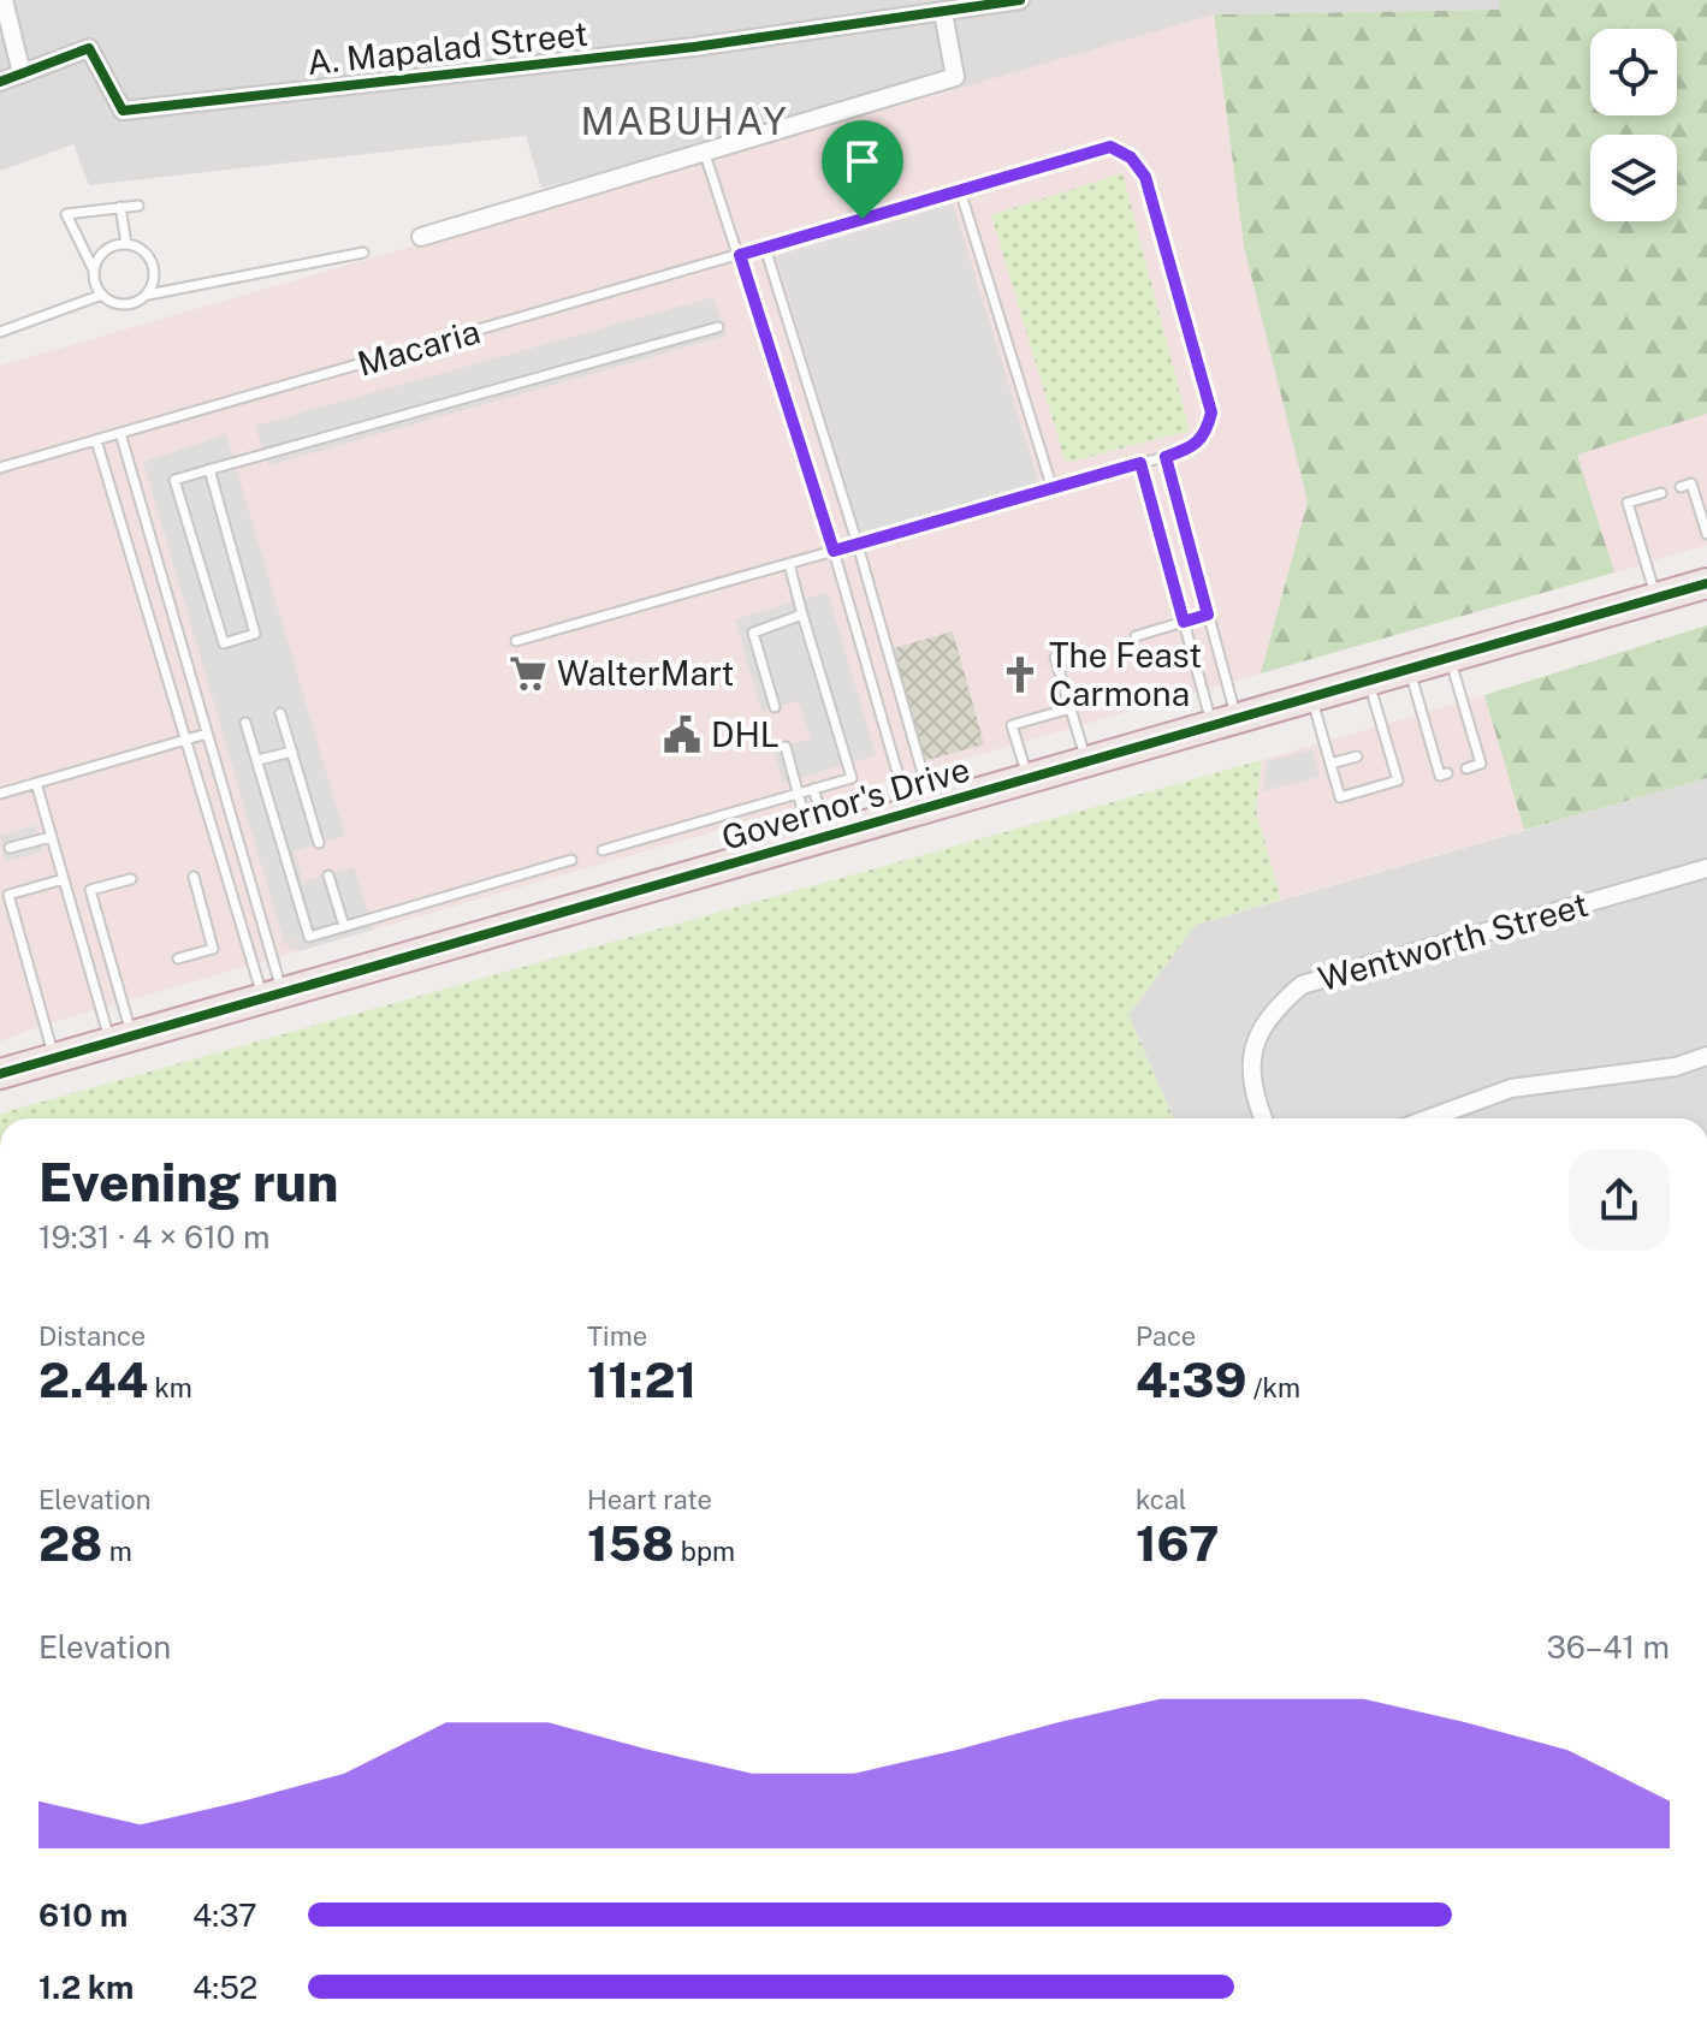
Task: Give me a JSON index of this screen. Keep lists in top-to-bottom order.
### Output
{
  "streets": {
    "highway": ["Governor's Drive"],
    "street": ["A. Mapalad Street", "Wentworth Street"],
    "lane": ["Macaria"]
  },
  "districts": ["MABUHAY"],
  "places": {
    "supermarket": ["WalterMart"],
    "church": ["The Feast Carmona"],
    "public building": ["DHL"]
  },
  "page": {
    "heading": ["Evening run", "19:31 · 4 × 610 m"],
    "stats": [
      ["Distance", "2.44 km"],
      ["Time", "11:21"],
      ["Pace", "4:39 /km"],
      ["Elevation", "28 m"],
      ["Heart rate", "158 bpm"],
      ["kcal", "167"]
    ],
    "chart": ["Elevation", "36–41 m"],
    "list": [
      {
        "name": "610 m",
        "note": "4:37"
      },
      {
        "name": "1.2 km",
        "note": "4:52"
      }
    ]
  }
}
